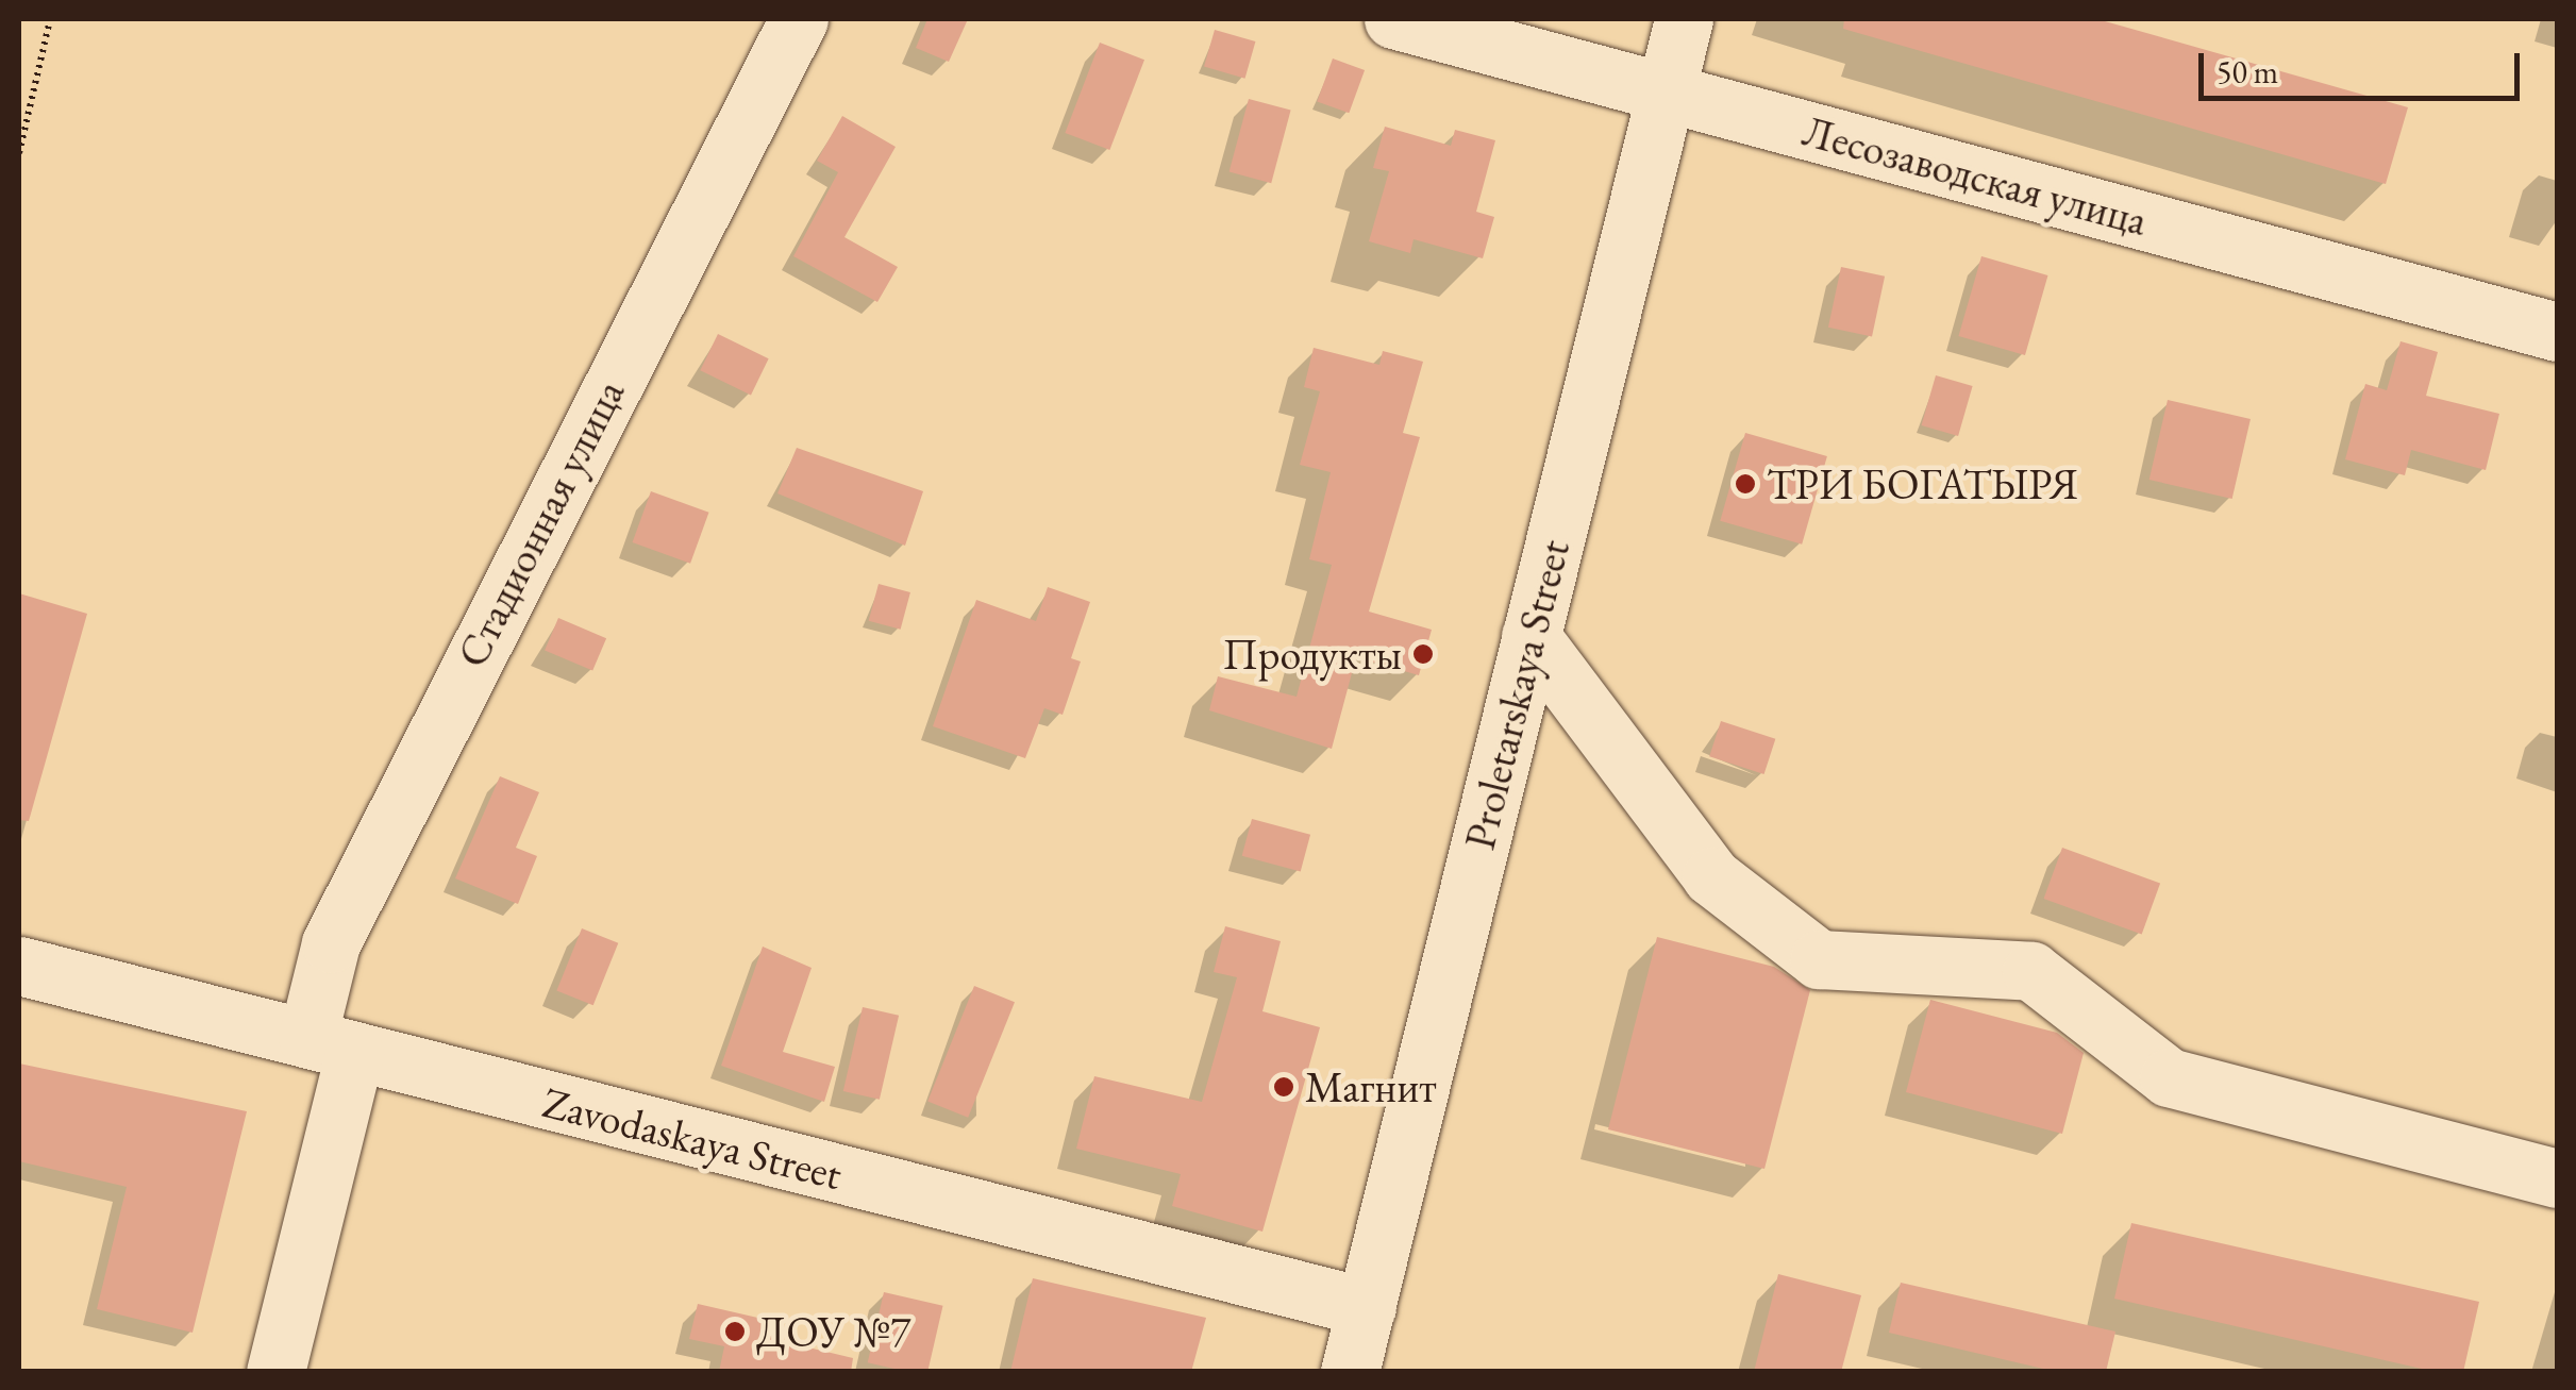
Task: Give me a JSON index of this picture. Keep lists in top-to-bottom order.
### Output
{
  "streets": {
    "street": [
      "Лесозаводская улица",
      "Стадионная улица",
      "Proletarskaya Street",
      "Zavodaskaya Street"
    ]
  },
  "crossings": [
    ["Лесозаводская улица", "Proletarskaya Street"],
    ["Стадионная улица", "Zavodaskaya Street"],
    ["Proletarskaya Street", "Zavodaskaya Street"]
  ],
  "places": [
    "ТРИ БОГАТЫРЯ",
    "Продукты",
    "Магнит",
    "ДОУ №7"
  ],
  "scale_bar": "50 m"
}
